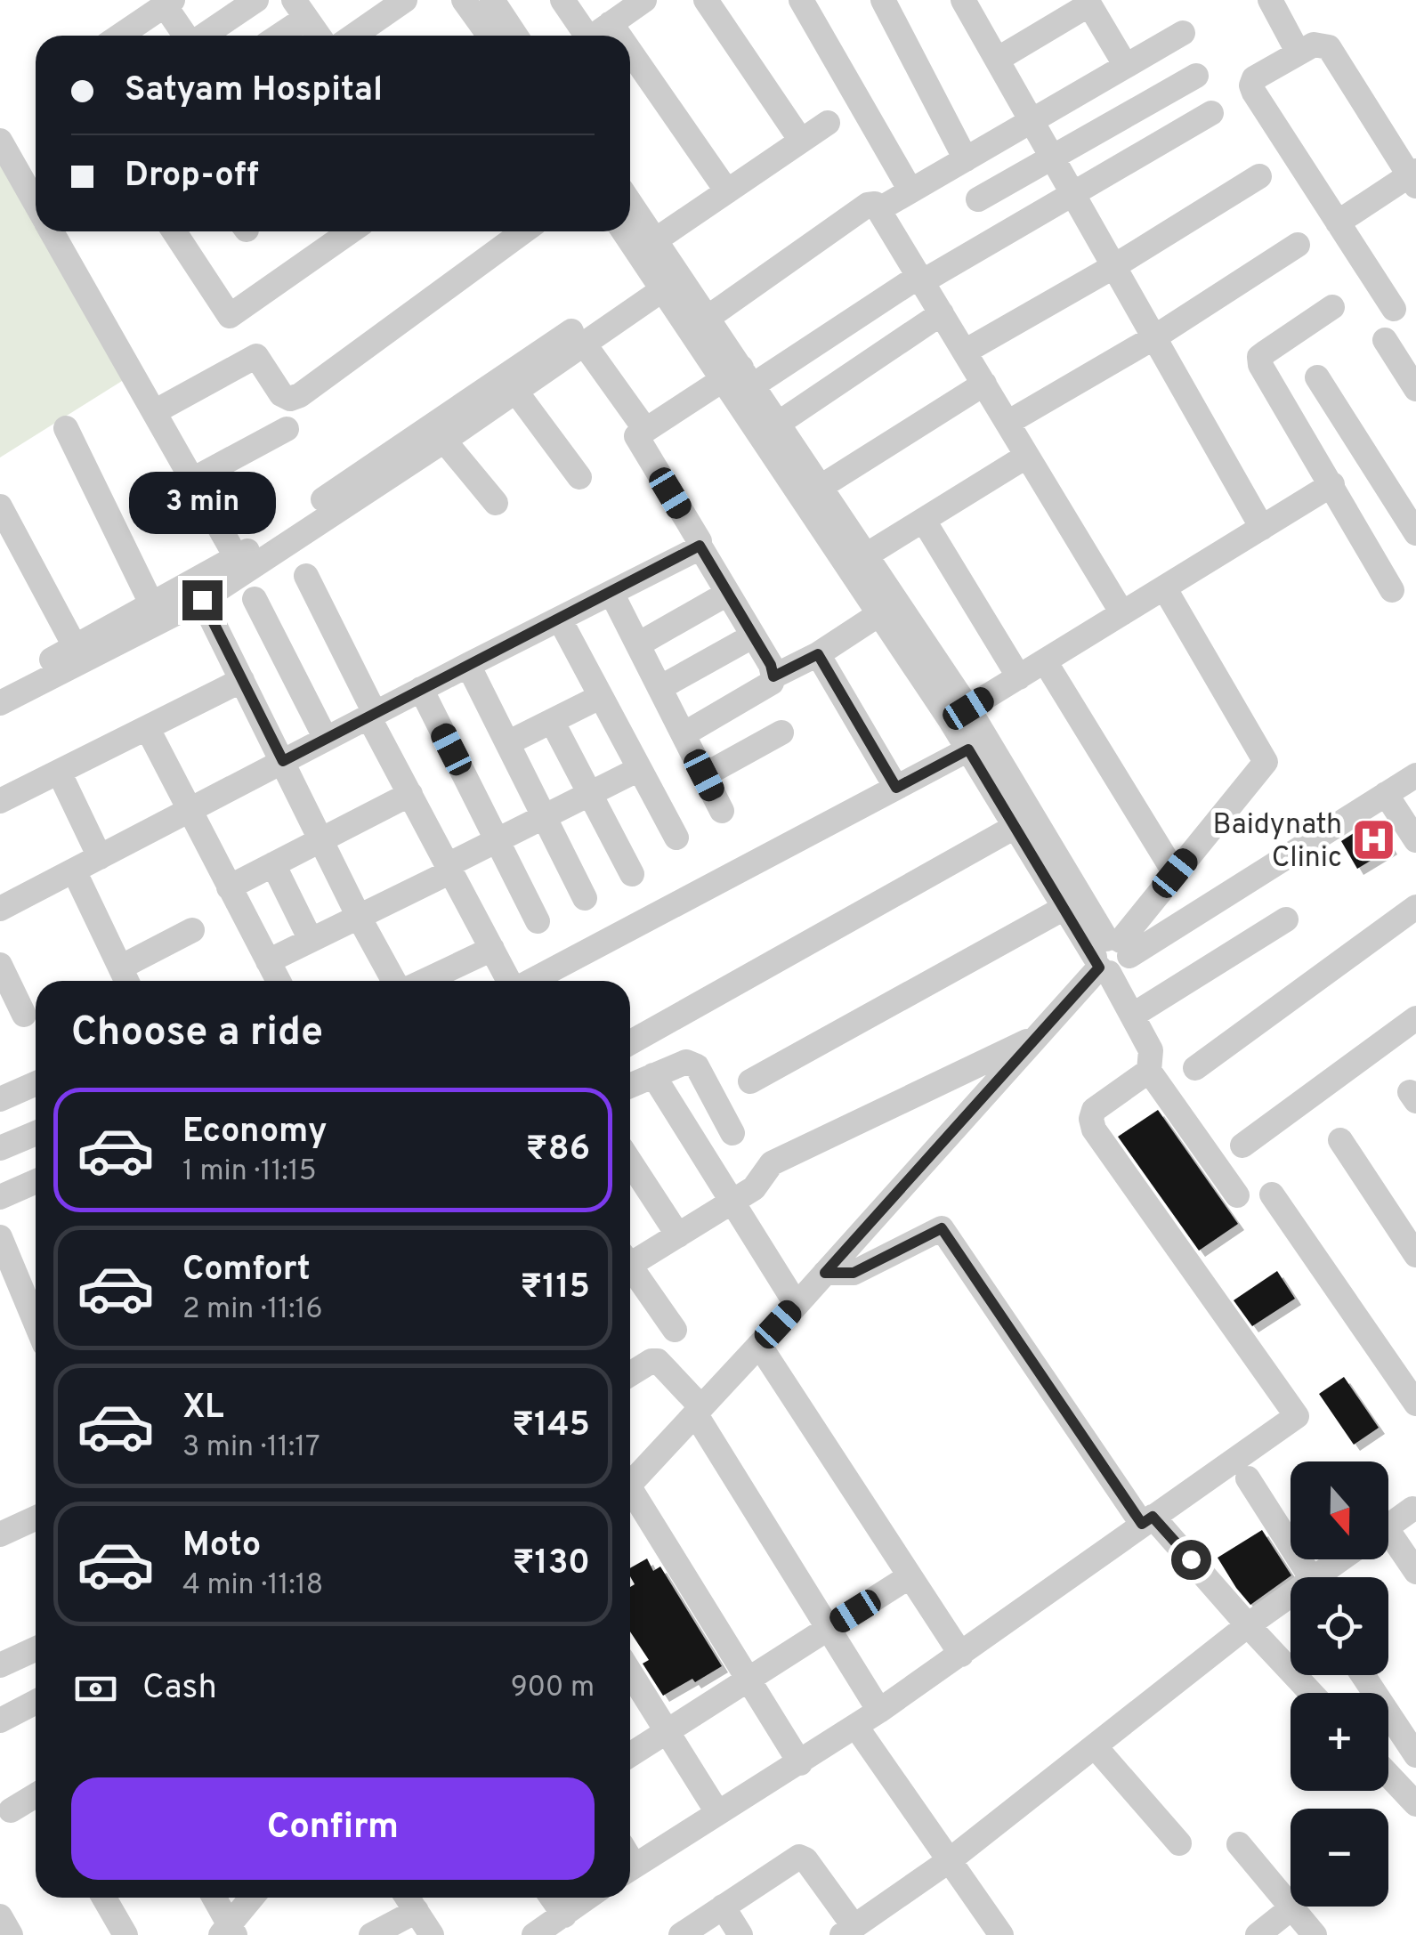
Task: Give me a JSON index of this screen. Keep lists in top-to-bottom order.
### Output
{
  "places": {
    "hospital": ["Baidynath Clinic"]
  },
  "north": "bottom",
  "page": {
    "banner": ["Satyam Hospital", "Drop-off"],
    "bubble": "3 min",
    "heading": "Choose a ride",
    "list": [
      {
        "name": "Economy",
        "note": "1 min · 11:15",
        "value": "₹86"
      },
      {
        "name": "Comfort",
        "note": "2 min · 11:16",
        "value": "₹115"
      },
      {
        "name": "XL",
        "note": "3 min · 11:17",
        "value": "₹145"
      },
      {
        "name": "Moto",
        "note": "4 min · 11:18",
        "value": "₹130"
      }
    ],
    "map_buttons": ["+", "−"],
    "pay": ["Cash", "900 m"],
    "buttons": "Confirm"
  }
}
